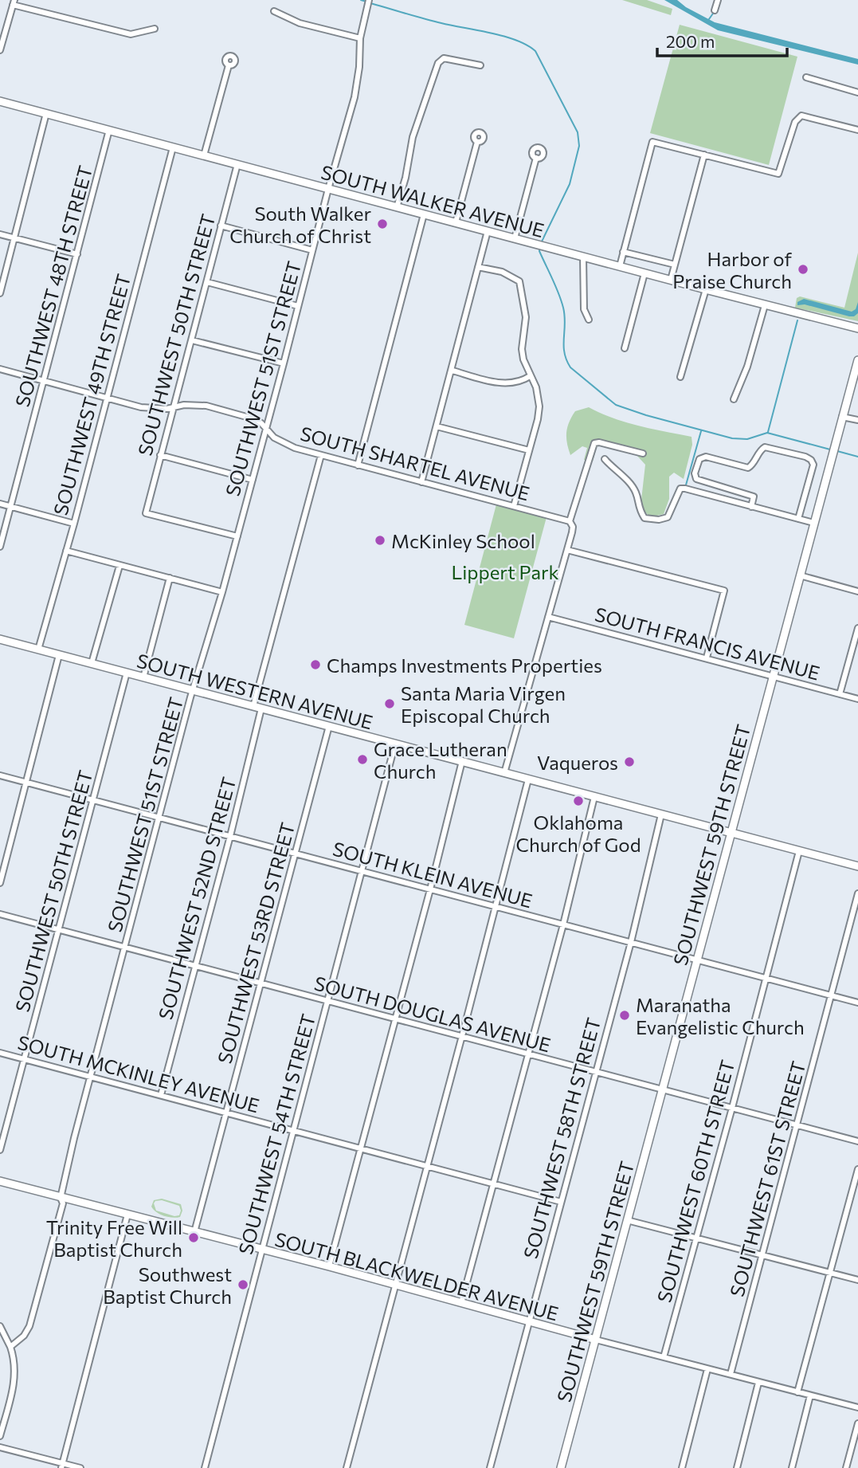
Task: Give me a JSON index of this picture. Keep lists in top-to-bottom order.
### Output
{
  "streets": {
    "main road": [
      "SOUTH WALKER AVENUE",
      "SOUTH WESTERN AVENUE",
      "SOUTHWEST 59TH STREET",
      "SOUTH BLACKWELDER AVENUE"
    ],
    "street": [
      "SOUTHWEST 48TH STREET",
      "SOUTHWEST 50TH STREET",
      "SOUTHWEST 51ST STREET",
      "SOUTHWEST 49TH STREET",
      "SOUTH SHARTEL AVENUE",
      "SOUTH FRANCIS AVENUE",
      "SOUTH KLEIN AVENUE",
      "SOUTHWEST 52ND STREET",
      "SOUTHWEST 53RD STREET",
      "SOUTH DOUGLAS AVENUE",
      "SOUTH MCKINLEY AVENUE",
      "SOUTHWEST 54TH STREET",
      "SOUTHWEST 58TH STREET",
      "SOUTHWEST 61ST STREET",
      "SOUTHWEST 60TH STREET"
    ]
  },
  "crossings": [
    ["SOUTH WALKER AVENUE", "SOUTHWEST 48TH STREET"],
    ["SOUTH WALKER AVENUE", "SOUTHWEST 50TH STREET"],
    ["SOUTH WALKER AVENUE", "SOUTHWEST 51ST STREET"],
    ["SOUTH WALKER AVENUE", "SOUTHWEST 49TH STREET"],
    ["SOUTHWEST 48TH STREET", "SOUTH SHARTEL AVENUE"],
    ["SOUTHWEST 50TH STREET", "SOUTHWEST 51ST STREET"],
    ["SOUTHWEST 50TH STREET", "SOUTH SHARTEL AVENUE"],
    ["SOUTHWEST 50TH STREET", "SOUTH WESTERN AVENUE"],
    ["SOUTHWEST 50TH STREET", "SOUTH KLEIN AVENUE"],
    ["SOUTHWEST 50TH STREET", "SOUTH DOUGLAS AVENUE"],
    ["SOUTHWEST 50TH STREET", "SOUTH MCKINLEY AVENUE"],
    ["SOUTHWEST 51ST STREET", "SOUTH SHARTEL AVENUE"],
    ["SOUTHWEST 51ST STREET", "SOUTH WESTERN AVENUE"],
    ["SOUTHWEST 51ST STREET", "SOUTH KLEIN AVENUE"],
    ["SOUTHWEST 51ST STREET", "SOUTH DOUGLAS AVENUE"],
    ["SOUTHWEST 51ST STREET", "SOUTH MCKINLEY AVENUE"],
    ["SOUTHWEST 51ST STREET", "SOUTH BLACKWELDER AVENUE"],
    ["SOUTHWEST 49TH STREET", "SOUTH SHARTEL AVENUE"],
    ["SOUTHWEST 49TH STREET", "SOUTH WESTERN AVENUE"],
    ["SOUTH SHARTEL AVENUE", "SOUTHWEST 52ND STREET"],
    ["SOUTH FRANCIS AVENUE", "SOUTHWEST 59TH STREET"],
    ["SOUTH WESTERN AVENUE", "SOUTHWEST 59TH STREET"],
    ["SOUTH WESTERN AVENUE", "SOUTHWEST 52ND STREET"],
    ["SOUTH WESTERN AVENUE", "SOUTHWEST 53RD STREET"],
    ["SOUTH WESTERN AVENUE", "SOUTHWEST 54TH STREET"],
    ["SOUTH WESTERN AVENUE", "SOUTHWEST 58TH STREET"],
    ["SOUTH WESTERN AVENUE", "SOUTHWEST 60TH STREET"],
    ["SOUTHWEST 59TH STREET", "SOUTH KLEIN AVENUE"],
    ["SOUTHWEST 59TH STREET", "SOUTH DOUGLAS AVENUE"],
    ["SOUTHWEST 59TH STREET", "SOUTH BLACKWELDER AVENUE"],
    ["SOUTH KLEIN AVENUE", "SOUTHWEST 52ND STREET"],
    ["SOUTH KLEIN AVENUE", "SOUTHWEST 53RD STREET"],
    ["SOUTH KLEIN AVENUE", "SOUTHWEST 54TH STREET"],
    ["SOUTH KLEIN AVENUE", "SOUTHWEST 58TH STREET"],
    ["SOUTH KLEIN AVENUE", "SOUTHWEST 61ST STREET"],
    ["SOUTH KLEIN AVENUE", "SOUTHWEST 60TH STREET"],
    ["SOUTHWEST 52ND STREET", "SOUTH DOUGLAS AVENUE"],
    ["SOUTHWEST 52ND STREET", "SOUTH MCKINLEY AVENUE"],
    ["SOUTHWEST 53RD STREET", "SOUTH DOUGLAS AVENUE"],
    ["SOUTHWEST 53RD STREET", "SOUTH MCKINLEY AVENUE"],
    ["SOUTHWEST 53RD STREET", "SOUTH BLACKWELDER AVENUE"],
    ["SOUTH DOUGLAS AVENUE", "SOUTHWEST 54TH STREET"],
    ["SOUTH DOUGLAS AVENUE", "SOUTHWEST 58TH STREET"],
    ["SOUTH DOUGLAS AVENUE", "SOUTHWEST 61ST STREET"],
    ["SOUTH DOUGLAS AVENUE", "SOUTHWEST 60TH STREET"],
    ["SOUTH MCKINLEY AVENUE", "SOUTHWEST 54TH STREET"],
    ["SOUTH MCKINLEY AVENUE", "SOUTHWEST 58TH STREET"],
    ["SOUTHWEST 54TH STREET", "SOUTH BLACKWELDER AVENUE"],
    ["SOUTHWEST 58TH STREET", "SOUTH BLACKWELDER AVENUE"],
    ["SOUTHWEST 61ST STREET", "SOUTH BLACKWELDER AVENUE"],
    ["SOUTHWEST 60TH STREET", "SOUTH BLACKWELDER AVENUE"]
  ],
  "parks": ["Lippert Park"],
  "places": [
    "South Walker Church of Christ",
    "Harbor of Praise Church",
    "McKinley School",
    "Champs Investments Properties",
    "Santa Maria Virgen Episcopal Church",
    "Grace Lutheran Church",
    "Vaqueros",
    "Oklahoma Church of God",
    "Maranatha Evangelistic Church",
    "Trinity Free Will Baptist Church",
    "Southwest Baptist Church"
  ],
  "scale_bar": "200 m"
}
